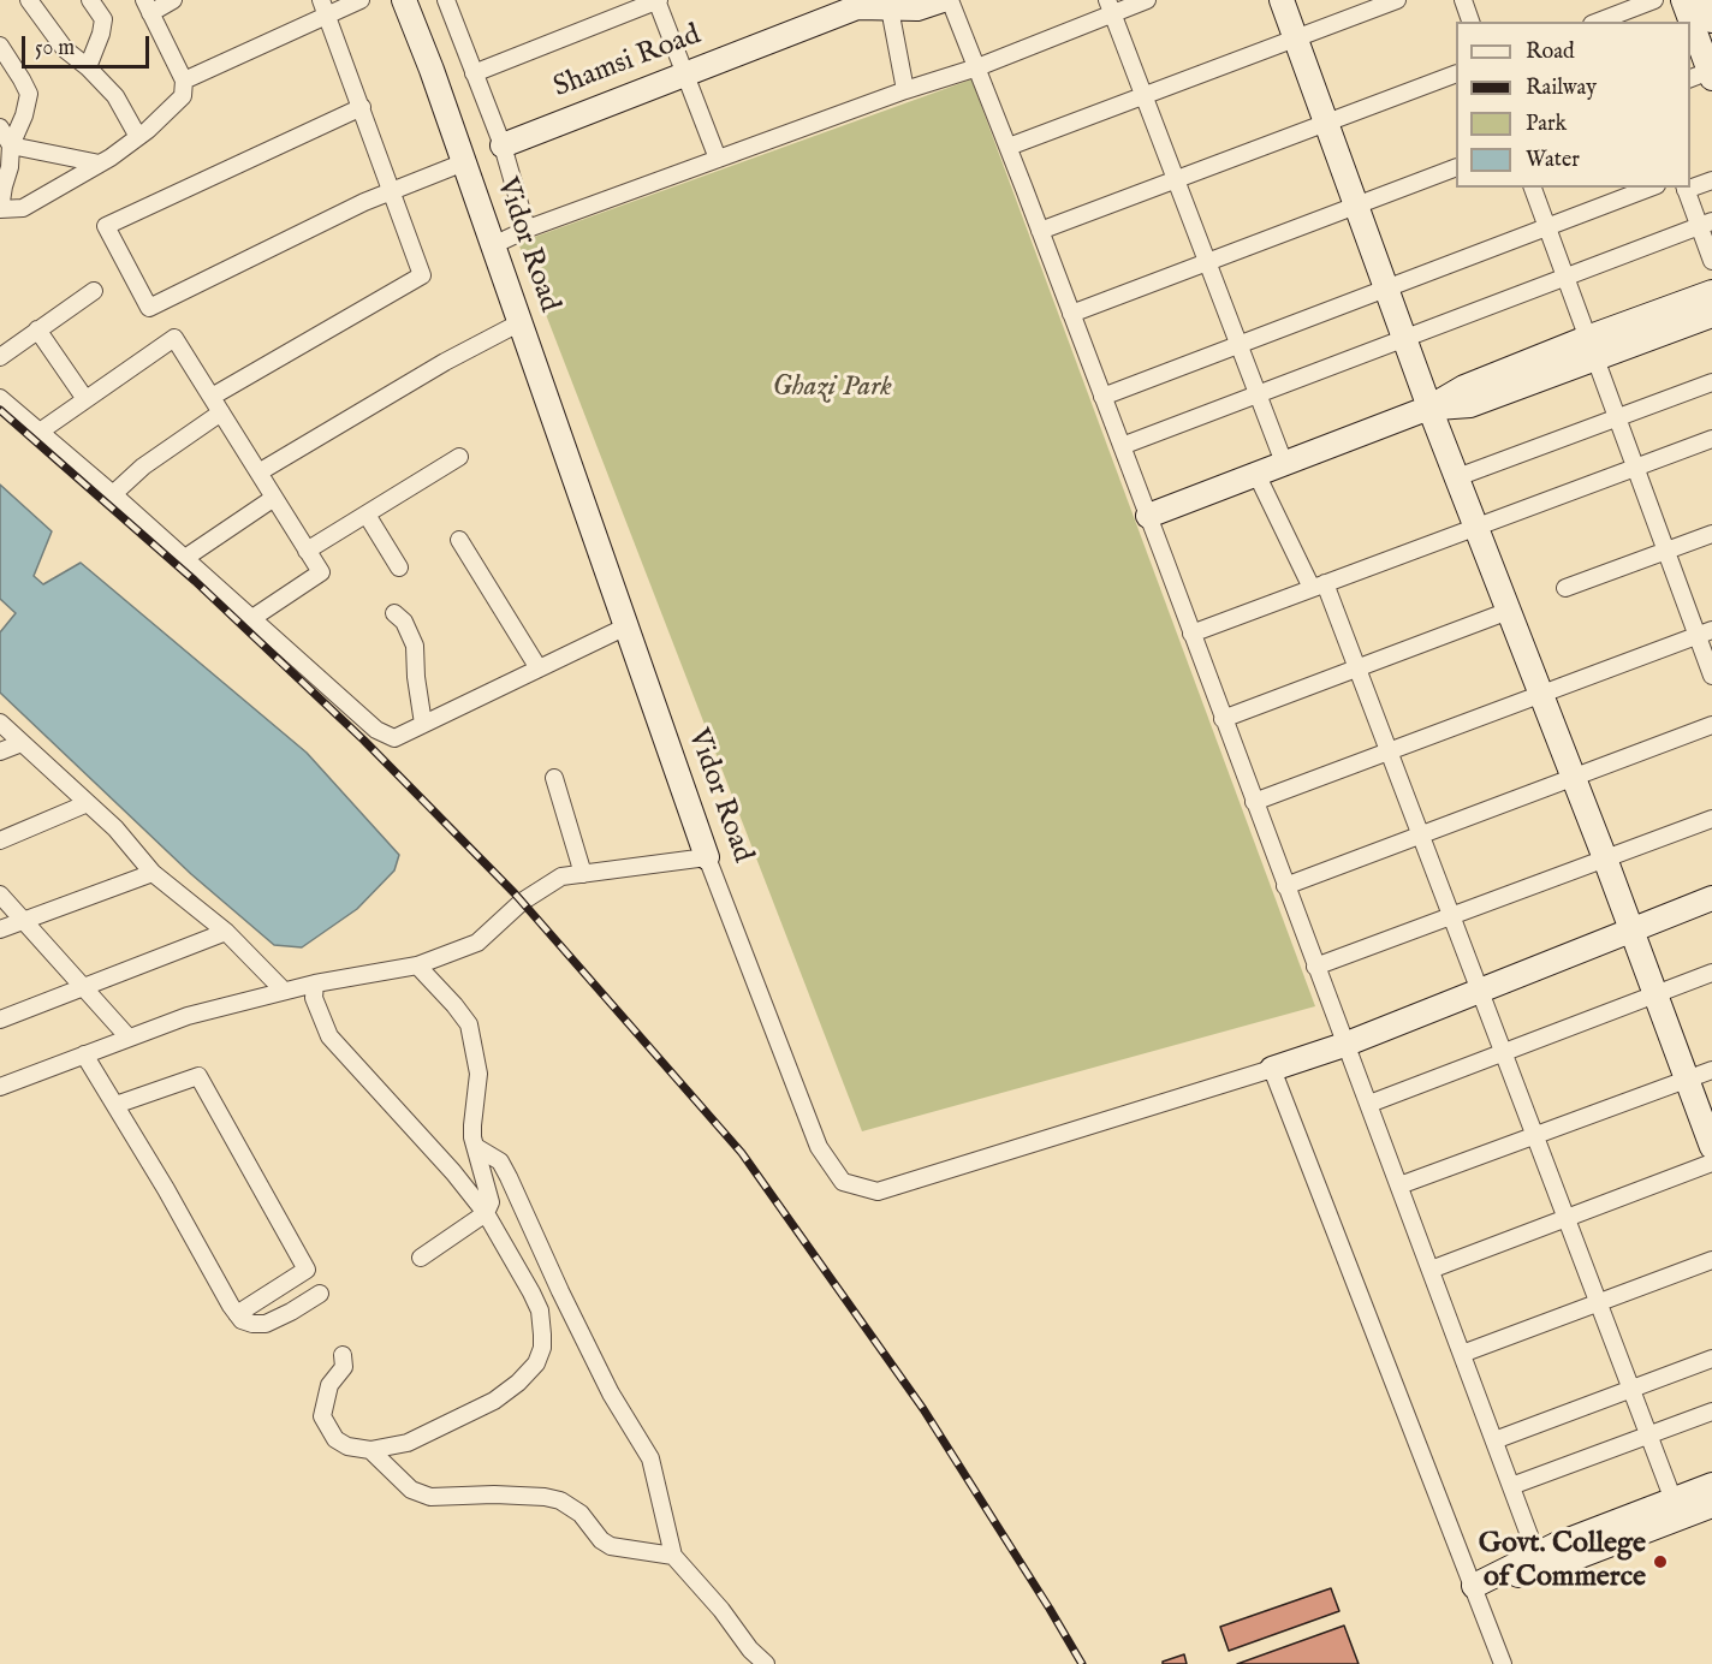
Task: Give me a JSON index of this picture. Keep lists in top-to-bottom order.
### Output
{
  "streets": {
    "street": ["Shamsi Road", "Vidor Road"]
  },
  "parks": ["Ghazi Park"],
  "places": ["Govt. College of Commerce"],
  "legend": [
    "Road",
    "Railway",
    "Park",
    "Water"
  ],
  "scale_bar": "50 m"
}
